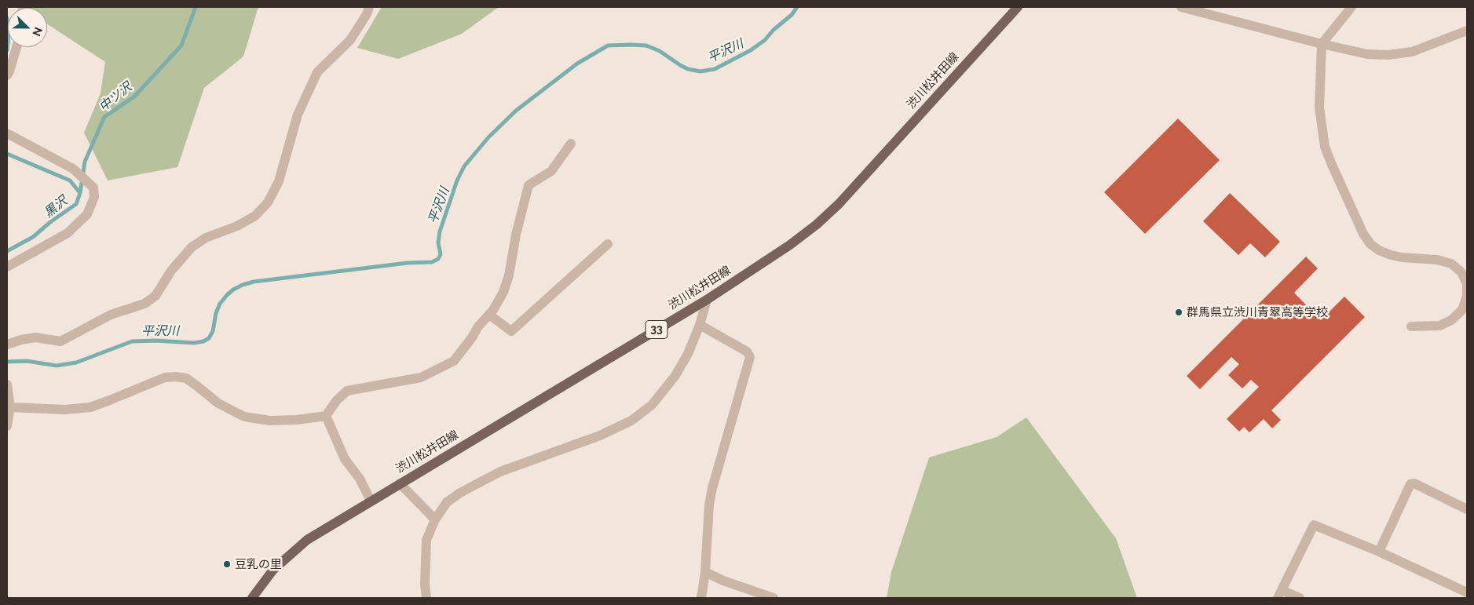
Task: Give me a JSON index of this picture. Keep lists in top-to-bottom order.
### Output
{
  "streets": {
    "main road": ["渋川松井田線", "33"]
  },
  "water": ["平沢川", "中ツ沢", "黒沢"],
  "places": ["群馬県立渋川青翠高等学校", "豆乳の里"],
  "north": "bottom right"
}
